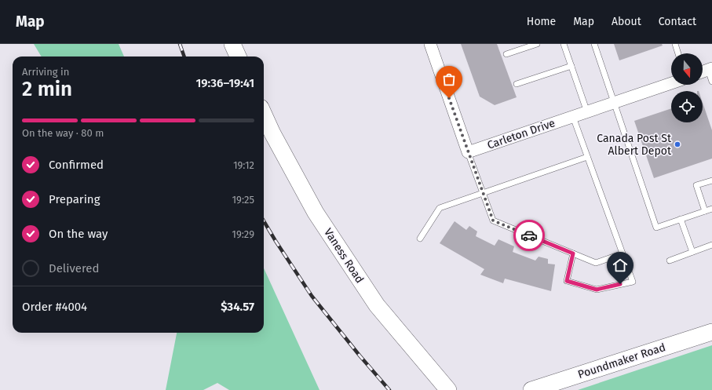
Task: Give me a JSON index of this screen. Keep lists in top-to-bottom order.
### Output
{
  "streets": {
    "street": ["Carleton Drive", "Vaness Road", "Poundmaker Road"]
  },
  "places": ["Canada Post St Albert Depot"],
  "north": "bottom",
  "page": {
    "header": "Map",
    "nav": [
      "Home",
      "Map",
      "About",
      "Contact"
    ],
    "heading": ["2 min", "Arriving in", "19:36–19:41"],
    "panel": ["Order #4004", "$34.57"],
    "bar": "On the way · 80 m",
    "list": [
      ["Confirmed", "19:12"],
      ["Preparing", "19:25"],
      ["On the way", "19:29"],
      "Delivered"
    ]
  }
}
